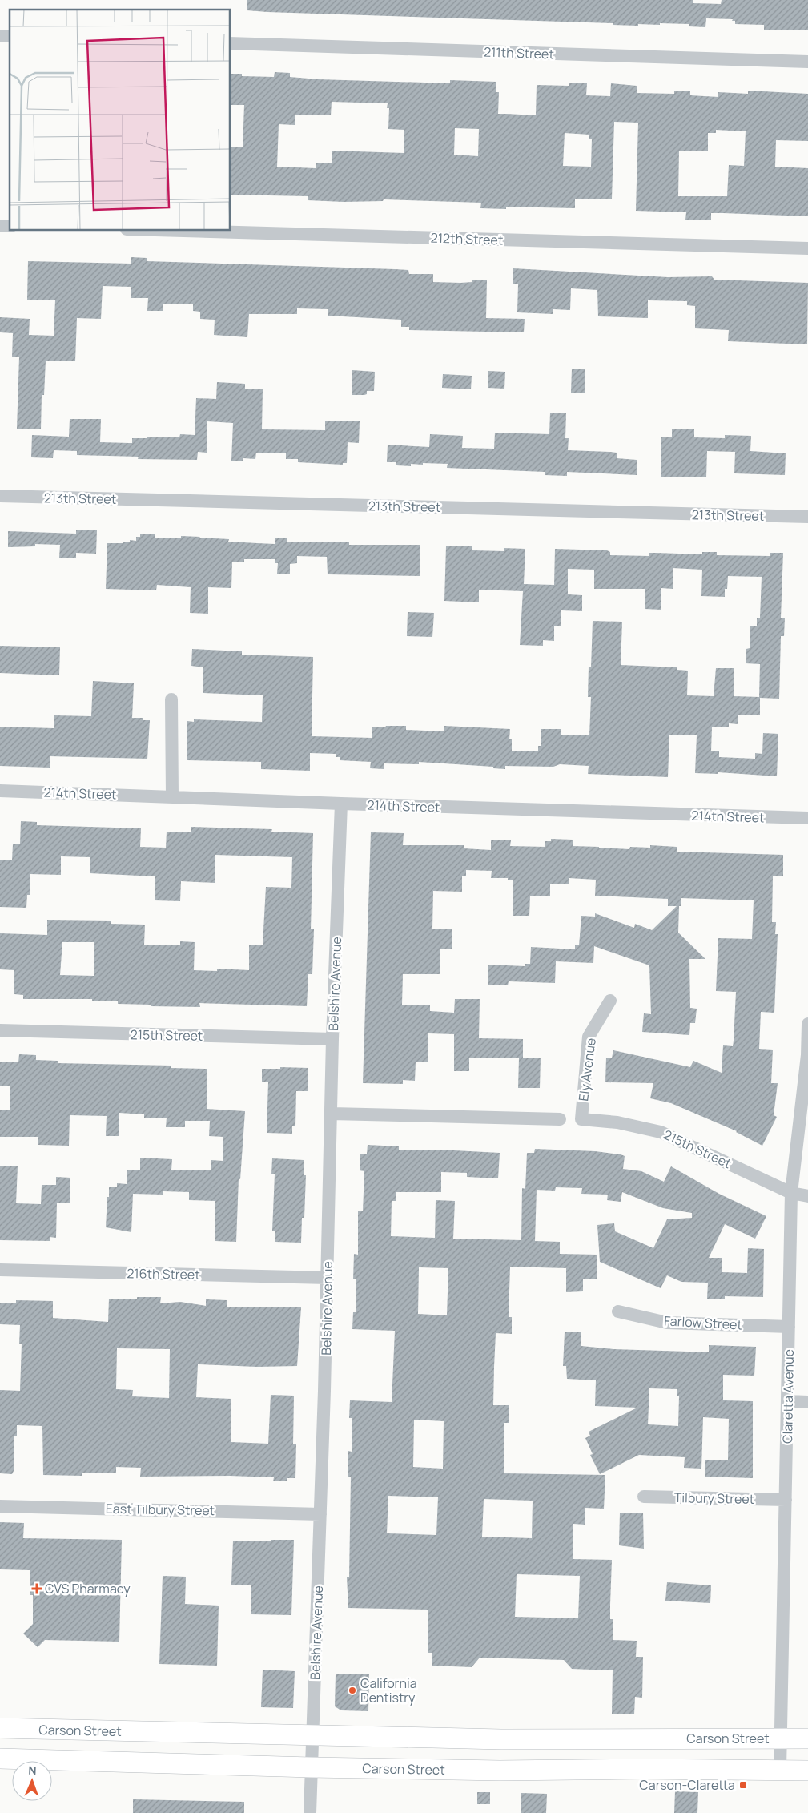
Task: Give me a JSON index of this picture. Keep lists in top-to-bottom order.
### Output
{
  "streets": {
    "main road": ["Carson Street"],
    "street": [
      "211th Street",
      "212th Street",
      "213th Street",
      "214th Street",
      "Belshire Avenue",
      "215th Street",
      "Ely Avenue",
      "216th Street",
      "Farlow Street",
      "Claretta Avenue",
      "Tilbury Street",
      "East Tilbury Street"
    ]
  },
  "crossings": [
    ["214th Street", "Belshire Avenue"],
    ["Belshire Avenue", "215th Street"],
    ["Belshire Avenue", "216th Street"],
    ["Belshire Avenue", "East Tilbury Street"],
    ["Belshire Avenue", "Carson Street"],
    ["215th Street", "Ely Avenue"],
    ["215th Street", "Claretta Avenue"],
    ["Farlow Street", "Claretta Avenue"],
    ["Claretta Avenue", "Tilbury Street"],
    ["Claretta Avenue", "Carson Street"]
  ],
  "places": {
    "health": ["CVS Pharmacy"],
    "other": ["California Dentistry"],
    "transit": ["Carson-Claretta"]
  },
  "north": "top"
}
